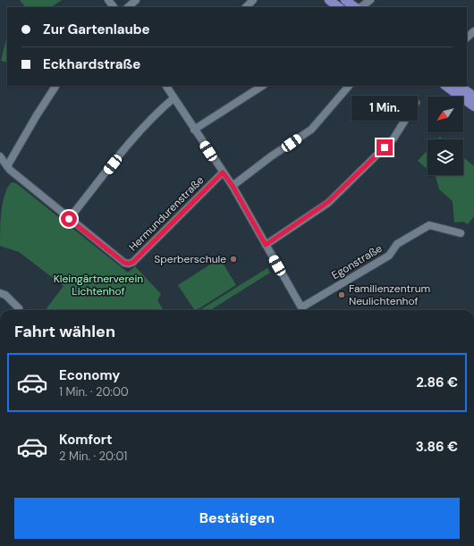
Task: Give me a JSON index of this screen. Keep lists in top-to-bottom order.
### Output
{
  "streets": {
    "street": ["Hermundurenstraße", "Egonstraße"]
  },
  "parks": ["Kleingärtnerverein Lichtenhof"],
  "places": ["Sperberschule", "Familienzentrum Neulichtenhof"],
  "north": "bottom left",
  "page": {
    "banner": ["Zur Gartenlaube", "Eckhardstraße"],
    "bubble": "1 Min.",
    "heading": "Fahrt wählen",
    "list": [
      {
        "name": "Economy",
        "note": "1 Min. · 20:00",
        "value": "2.86 €"
      },
      {
        "name": "Komfort",
        "note": "2 Min. · 20:01",
        "value": "3.86 €"
      }
    ],
    "buttons": "Bestätigen"
  }
}
